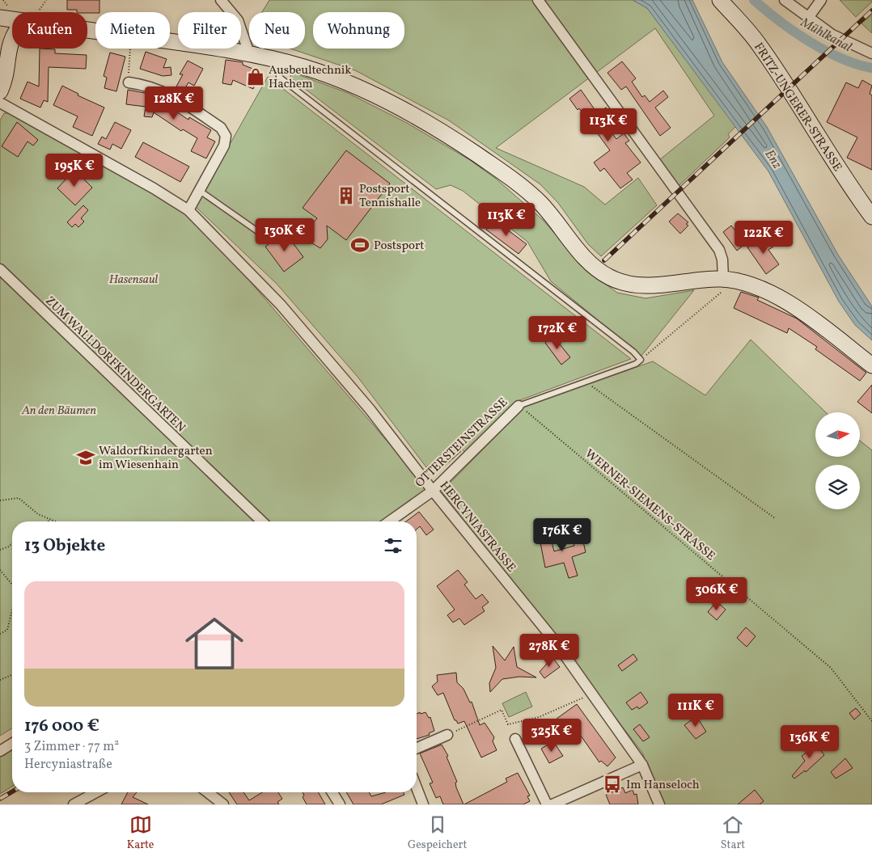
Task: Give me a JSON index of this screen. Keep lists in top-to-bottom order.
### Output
{
  "streets": {
    "main road": ["FRITZ-UNGERER-STRASSE"],
    "street": ["ZUM WALLDORFKINDERGARTEN", "OTTERSTEINSTRASSE", "HERCYNIASTRASSE"],
    "path": ["WERNER-SIEMENS-STRASSE"]
  },
  "crossings": [
    ["OTTERSTEINSTRASSE", "WERNER-SIEMENS-STRASSE"],
    ["OTTERSTEINSTRASSE", "HERCYNIASTRASSE"]
  ],
  "water": ["Mühlkanal", "Enz"],
  "parks": ["Hasensaul", "An den Bäumen"],
  "places": {
    "shop": ["Ausbeultechnik Hachem"],
    "building": ["Postsport Tennishalle"],
    "sports": ["Postsport"],
    "school or university": ["Waldorfkindergarten im Wiesenhain"],
    "bus stop": ["Im Hanseloch"]
  },
  "north": "right",
  "page": {
    "chip": [
      "Kaufen",
      "Mieten",
      "Filter",
      "Neu",
      "Wohnung"
    ],
    "price": [
      "128K €",
      "113K €",
      "195K €",
      "113K €",
      "130K €",
      "122K €",
      "172K €",
      "176K €",
      "306K €",
      "278K €",
      "111K €",
      "325K €",
      "136K €"
    ],
    "heading": "13 Objekte",
    "list": [
      {
        "name": "176 000 €",
        "note": "3 Zimmer · 77 m² · Hercyniastraße"
      }
    ],
    "tabs": ["Karte", "Gespeichert", "Start"]
  }
}
